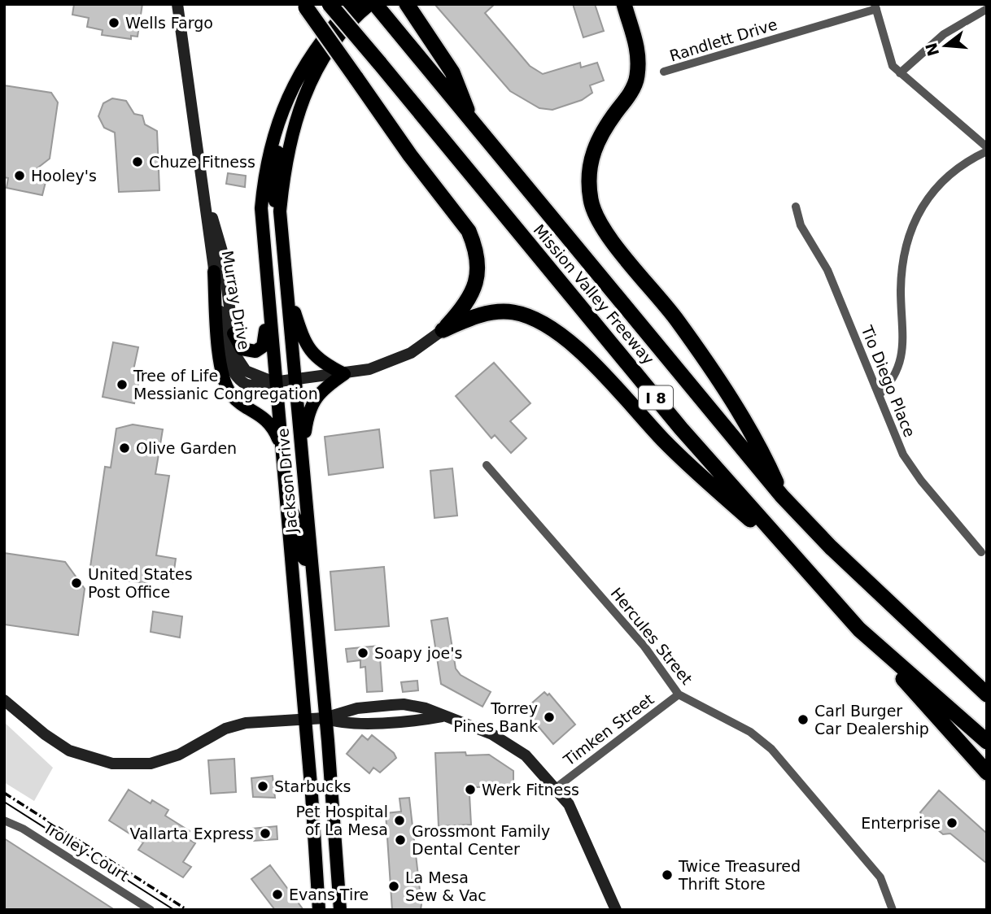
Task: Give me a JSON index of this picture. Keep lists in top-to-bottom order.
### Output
{
  "streets": {
    "highway": ["Mission Valley Freeway", "I 8"],
    "main road": ["Murray Drive", "Jackson Drive"],
    "street": [
      "Randlett Drive",
      "Tio Diego Place",
      "Hercules Street",
      "Timken Street",
      "Trolley Court"
    ]
  },
  "crossings": [
    ["Murray Drive", "Jackson Drive"],
    ["Hercules Street", "Timken Street"]
  ],
  "places": [
    "Wells Fargo",
    "Chuze Fitness",
    "Hooley's",
    "Tree of Life Messianic Congregation",
    "Olive Garden",
    "United States Post Office",
    "Soapy joe's",
    "Torrey Pines Bank",
    "Carl Burger Car Dealership",
    "Starbucks",
    "Werk Fitness",
    "Pet Hospital of La Mesa",
    "Enterprise",
    "Vallarta Express",
    "Grossmont Family Dental Center",
    "Twice Treasured Thrift Store",
    "La Mesa Sew & Vac",
    "Evans Tire"
  ],
  "north": "left"
}
